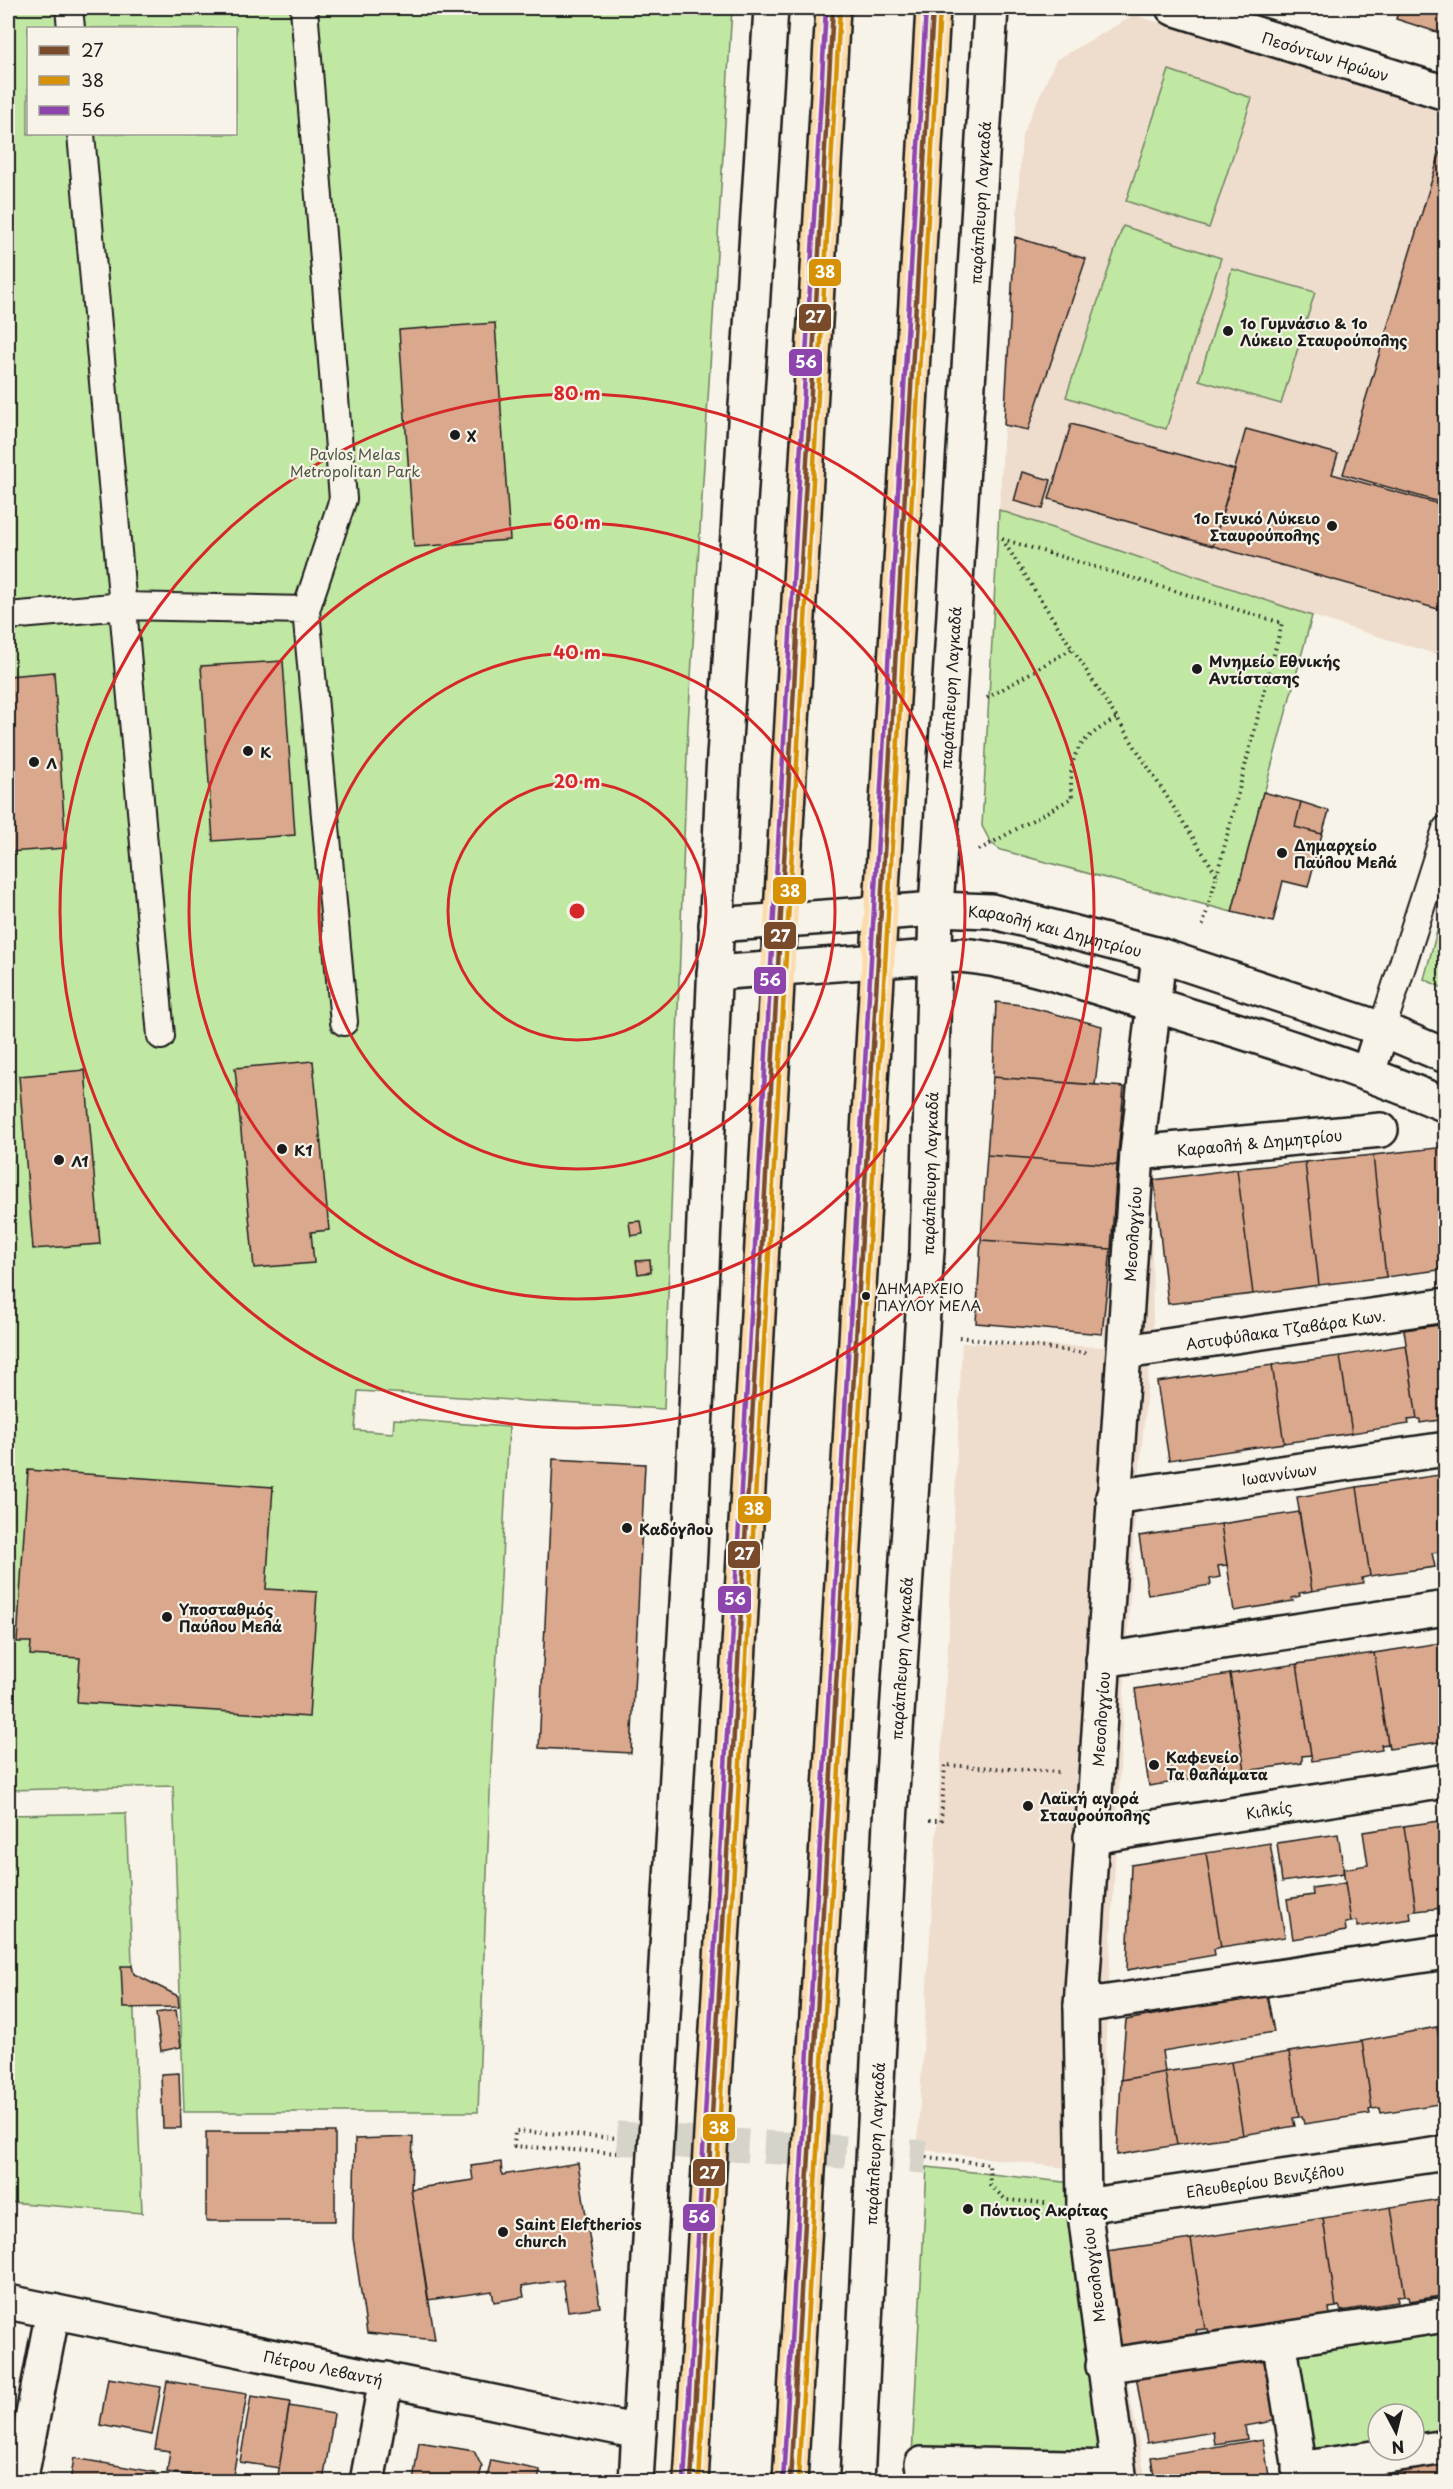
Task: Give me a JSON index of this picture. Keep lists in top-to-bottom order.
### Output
{
  "streets": {
    "street": [
      "Πεσόντων Ηρώων",
      "παράπλευρη Λαγκαδά",
      "Καραολή και Δημητρίου",
      "Καραολή & Δημητρίου",
      "Μεσολογγίου",
      "Αστυφύλακα Τζαβάρα Κων.",
      "Ιωαννίνων",
      "Κιλκίς",
      "Ελευθερίου Βενιζέλου",
      "Πέτρου Λεβαντή"
    ]
  },
  "crossings": [
    ["παράπλευρη Λαγκαδά", "Καραολή και Δημητρίου"],
    ["Καραολή και Δημητρίου", "Μεσολογγίου"],
    ["Καραολή & Δημητρίου", "Μεσολογγίου"],
    ["Μεσολογγίου", "Αστυφύλακα Τζαβάρα Κων."],
    ["Μεσολογγίου", "Ιωαννίνων"],
    ["Μεσολογγίου", "Κιλκίς"],
    ["Μεσολογγίου", "Ελευθερίου Βενιζέλου"]
  ],
  "parks": ["Pavlos Melas Metropolitan Park"],
  "places": [
    "1ο Γυμνάσιο & 1ο Λύκειο Σταυρούπολης",
    "Χ",
    "1ο Γενικό Λύκειο Σταυρούπολης",
    "Μνημείο Εθνικής Αντίστασης",
    "Κ",
    "Λ",
    "Δημαρχείο Παύλου Μελά",
    "Κ1",
    "Λ1",
    "ΔΗΜΑΡΧΕΙΟ ΠΑΥΛΟΥ ΜΕΛΑ",
    "Καδόγλου",
    "Υποσταθμός Παύλου Μελά",
    "Καφενείο Τα θαλάματα",
    "Λαϊκή αγορά Σταυρούπολης",
    "Πόντιος Ακρίτας",
    "Saint Eleftherios church"
  ],
  "lines": ["transit line 27", "transit line 38", "transit line 56"],
  "legend": ["27", "38", "56"],
  "north": "bottom",
  "rings": [
    "80 m",
    "60 m",
    "40 m",
    "20 m"
  ]
}
